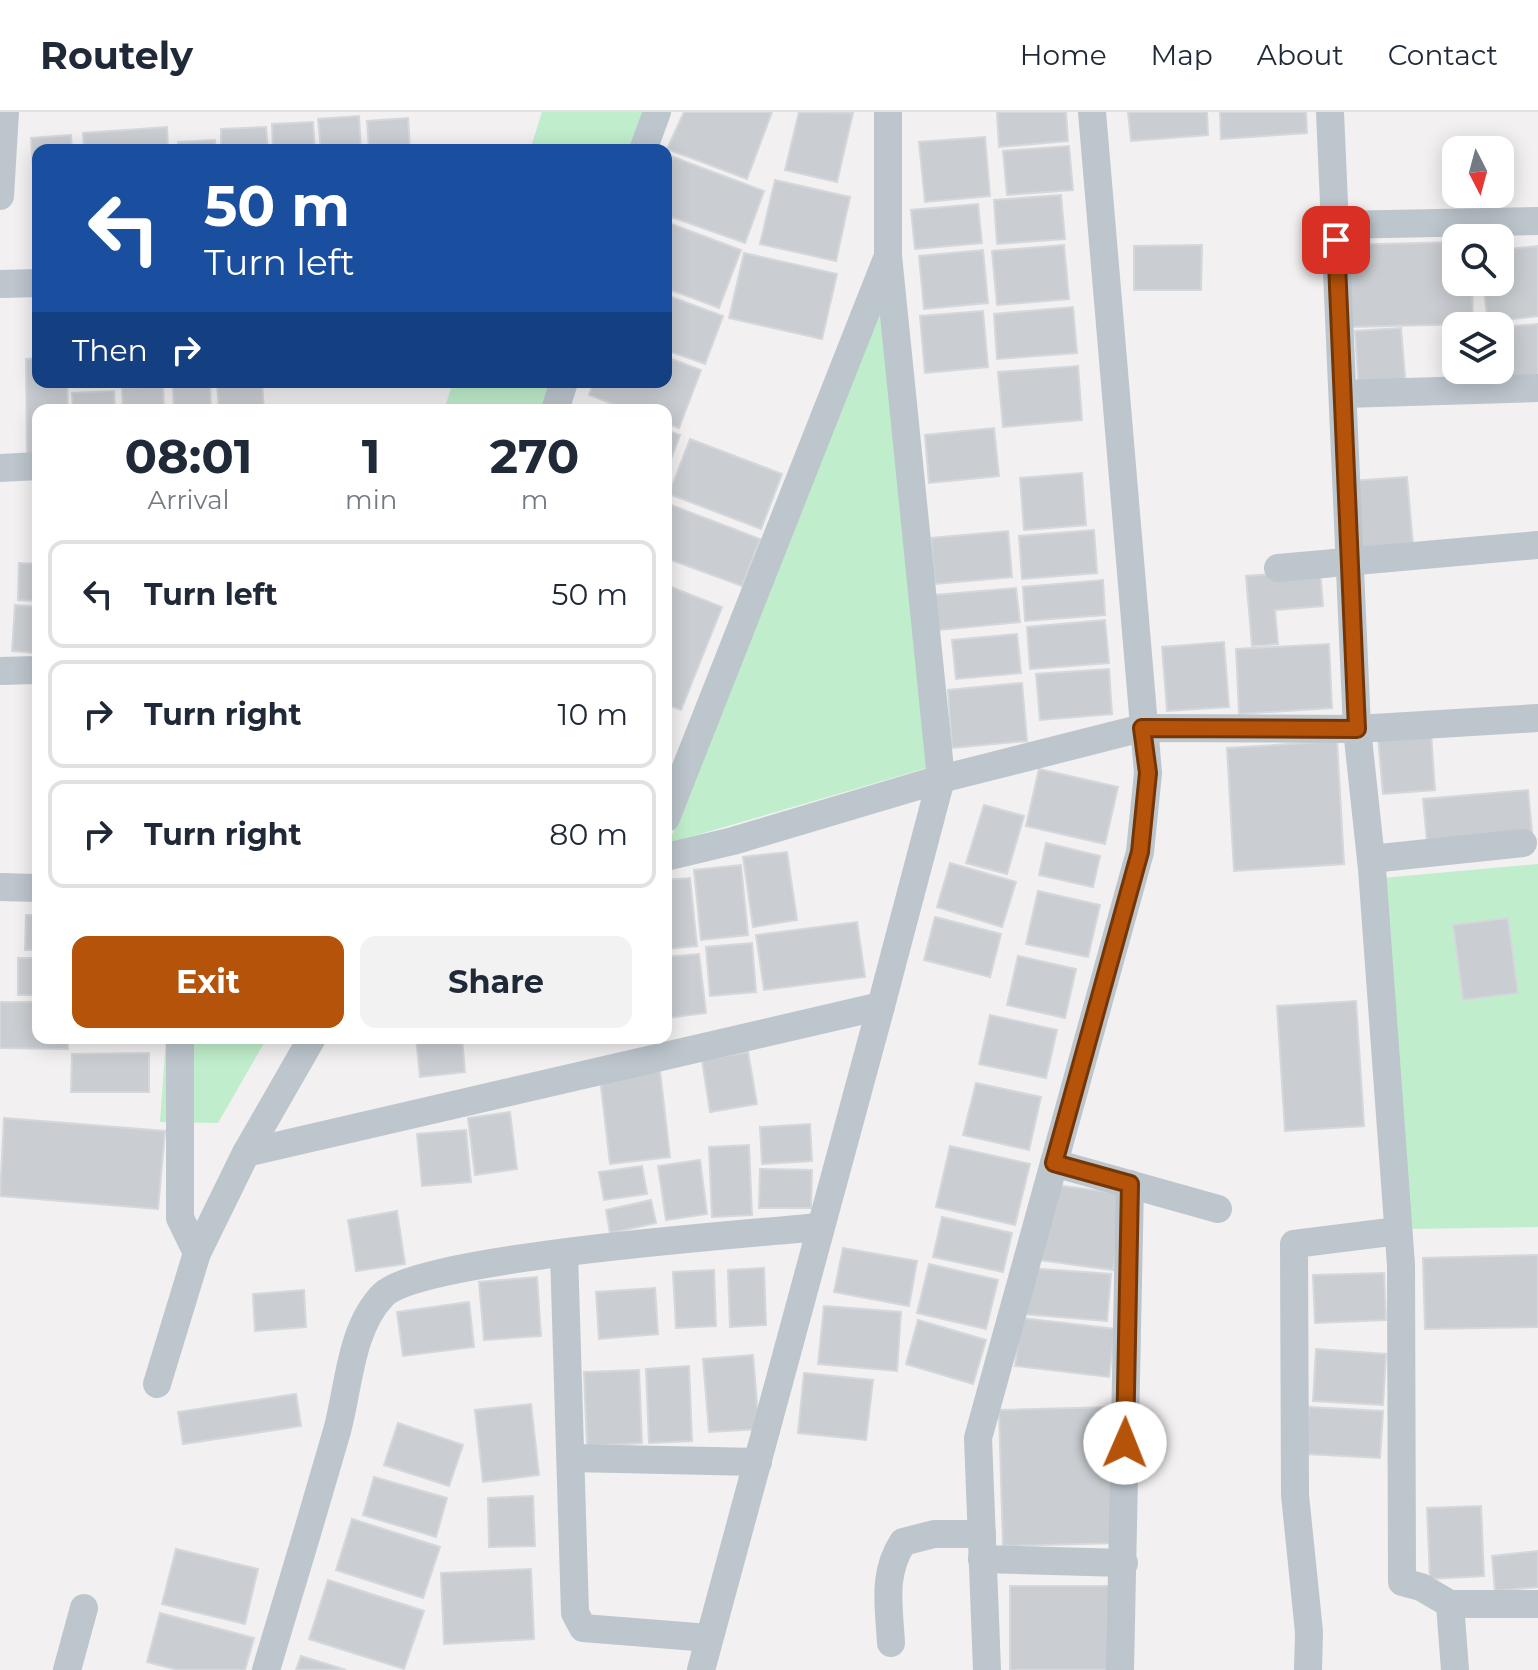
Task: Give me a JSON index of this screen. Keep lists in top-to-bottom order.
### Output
{
  "north": "bottom",
  "page": {
    "header": "Routely",
    "nav": [
      "Home",
      "Map",
      "About",
      "Contact"
    ],
    "turn": ["50 m", "Turn left"],
    "then": "Then",
    "eta": [
      "08:01",
      "Arrival",
      "1",
      "min",
      "270",
      "m"
    ],
    "list": [
      {
        "name": "Turn left",
        "value": "50 m"
      },
      {
        "name": "Turn right",
        "value": "10 m"
      },
      {
        "name": "Turn right",
        "value": "80 m"
      }
    ],
    "buttons": ["Exit", "Share"]
  }
}
